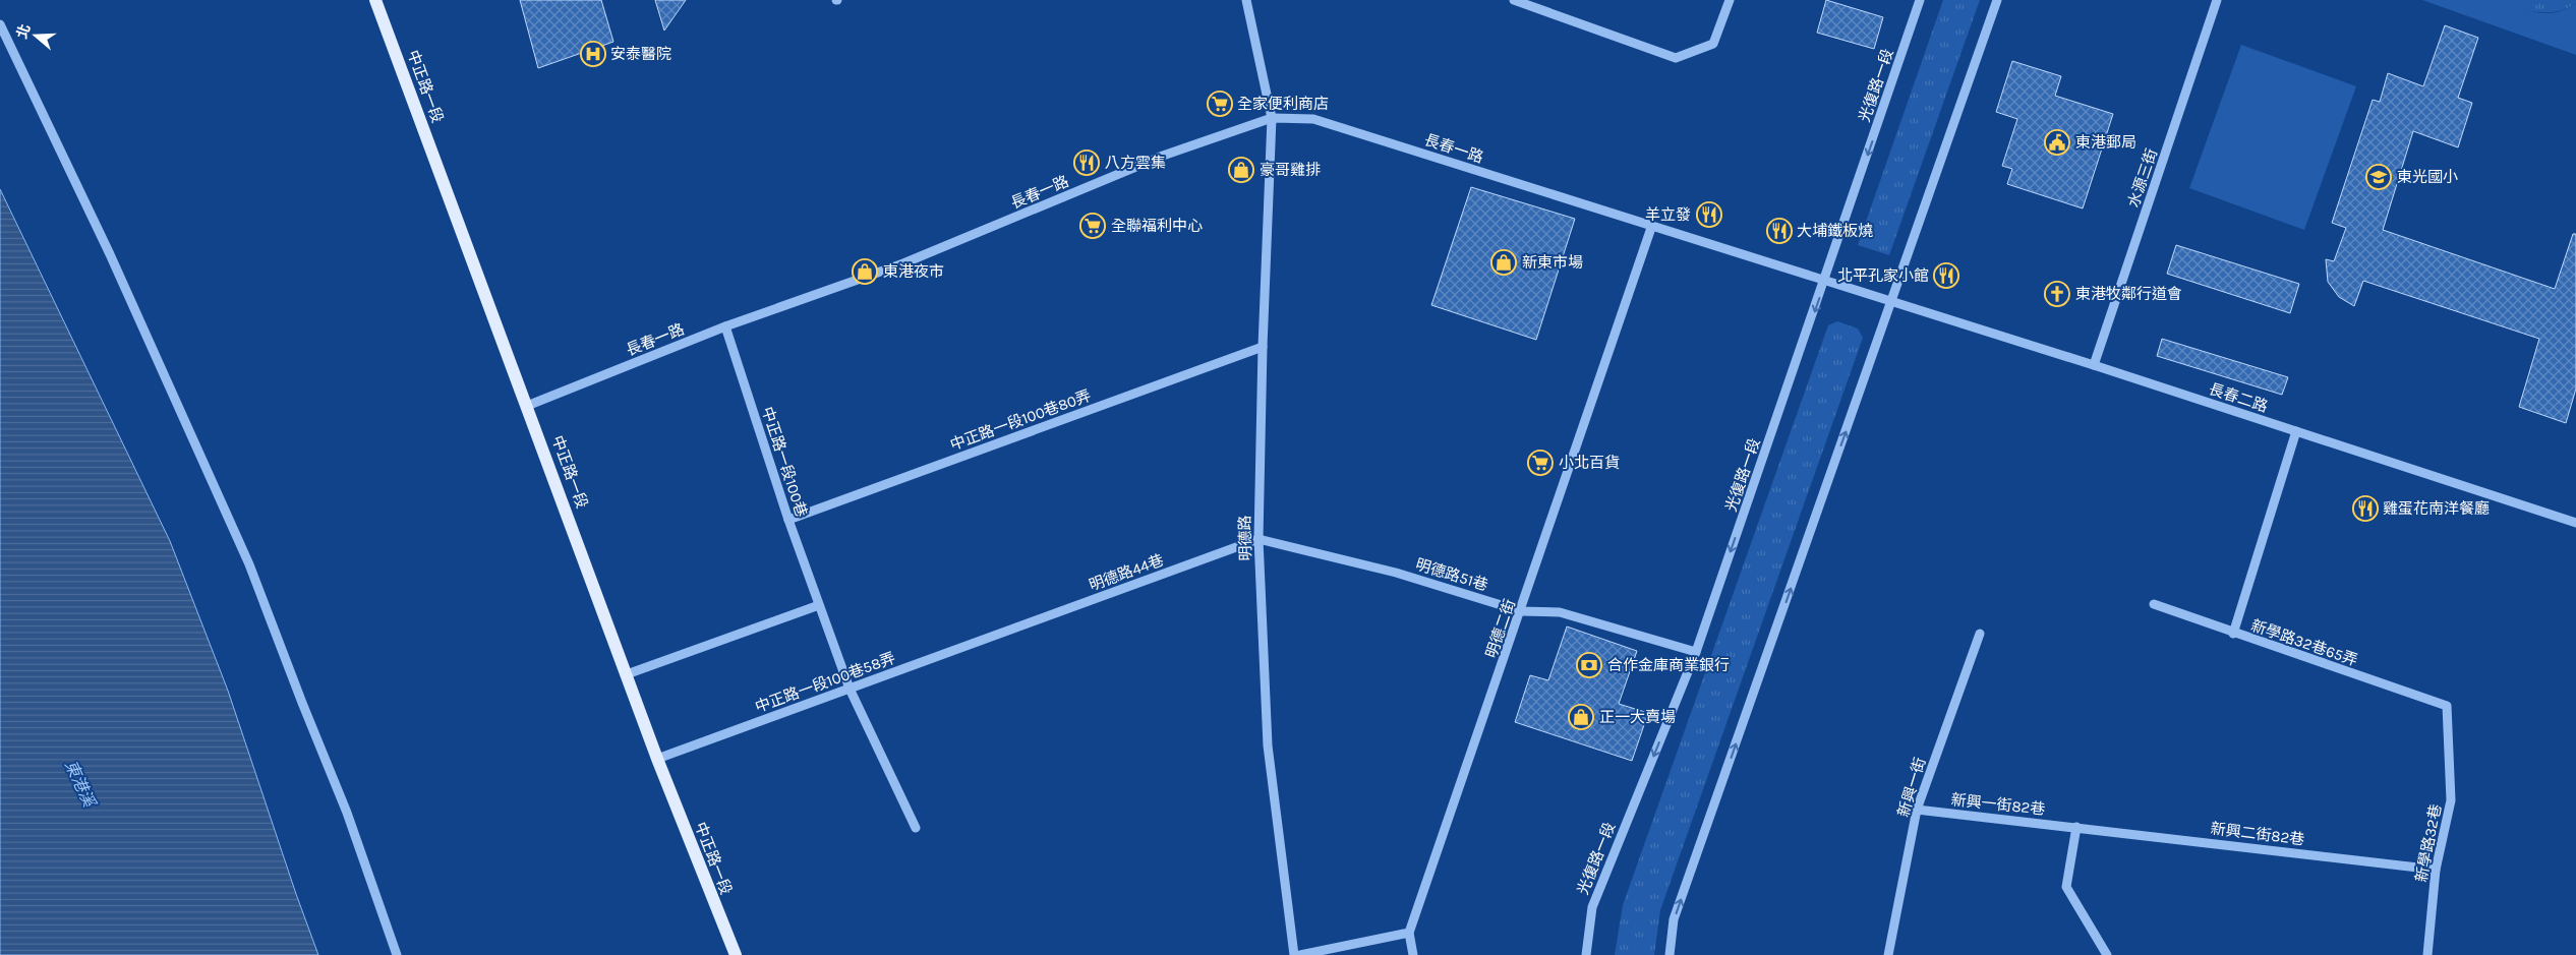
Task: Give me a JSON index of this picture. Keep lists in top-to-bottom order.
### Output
{
  "streets": {
    "main road": ["中正路一段"],
    "street": [
      "光復路一段",
      "長春一路",
      "水源三街",
      "長春二路",
      "中正路一段100巷80弄",
      "中正路一段100巷",
      "明德路",
      "明德路44巷",
      "明德路51巷",
      "明德二街",
      "新學路32巷65弄",
      "中正路一段100巷58弄",
      "新興一街",
      "新興一街82巷",
      "新興二街82巷",
      "新學路32巷"
    ]
  },
  "crossings": [
    ["光復路一段", "長春一路"],
    ["光復路一段", "明德路51巷"],
    ["中正路一段", "長春一路"],
    ["中正路一段", "中正路一段100巷58弄"],
    ["長春一路", "長春二路"],
    ["長春一路", "中正路一段100巷"],
    ["長春一路", "明德路"],
    ["長春一路", "明德二街"],
    ["水源三街", "長春二路"],
    ["中正路一段100巷80弄", "中正路一段100巷"],
    ["中正路一段100巷80弄", "明德路"],
    ["中正路一段100巷", "中正路一段100巷58弄"],
    ["明德路", "明德路44巷"],
    ["明德路", "明德路51巷"],
    ["明德路44巷", "明德路51巷"],
    ["明德路44巷", "中正路一段100巷58弄"],
    ["明德路51巷", "明德二街"],
    ["新學路32巷65弄", "新學路32巷"],
    ["新興一街", "新興一街82巷"],
    ["新興一街82巷", "新興二街82巷"],
    ["新興二街82巷", "新學路32巷"]
  ],
  "water": ["東港溪"],
  "places": {
    "hospital": ["安泰醫院"],
    "supermarket": ["全家便利商店", "全聯福利中心", "小北百貨"],
    "public building": ["東港郵局"],
    "restaurant": [
      "八方雲集",
      "羊立發",
      "大埔鐵板燒",
      "北平孔家小館",
      "雞蛋花南洋餐廳"
    ],
    "shop": [
      "豪哥雞排",
      "新東市場",
      "東港夜市",
      "正一大賣場"
    ],
    "school or university": ["東光國小"],
    "church": ["東港牧鄰行道會"],
    "bank": ["合作金庫商業銀行"]
  },
  "north": "left"
}
